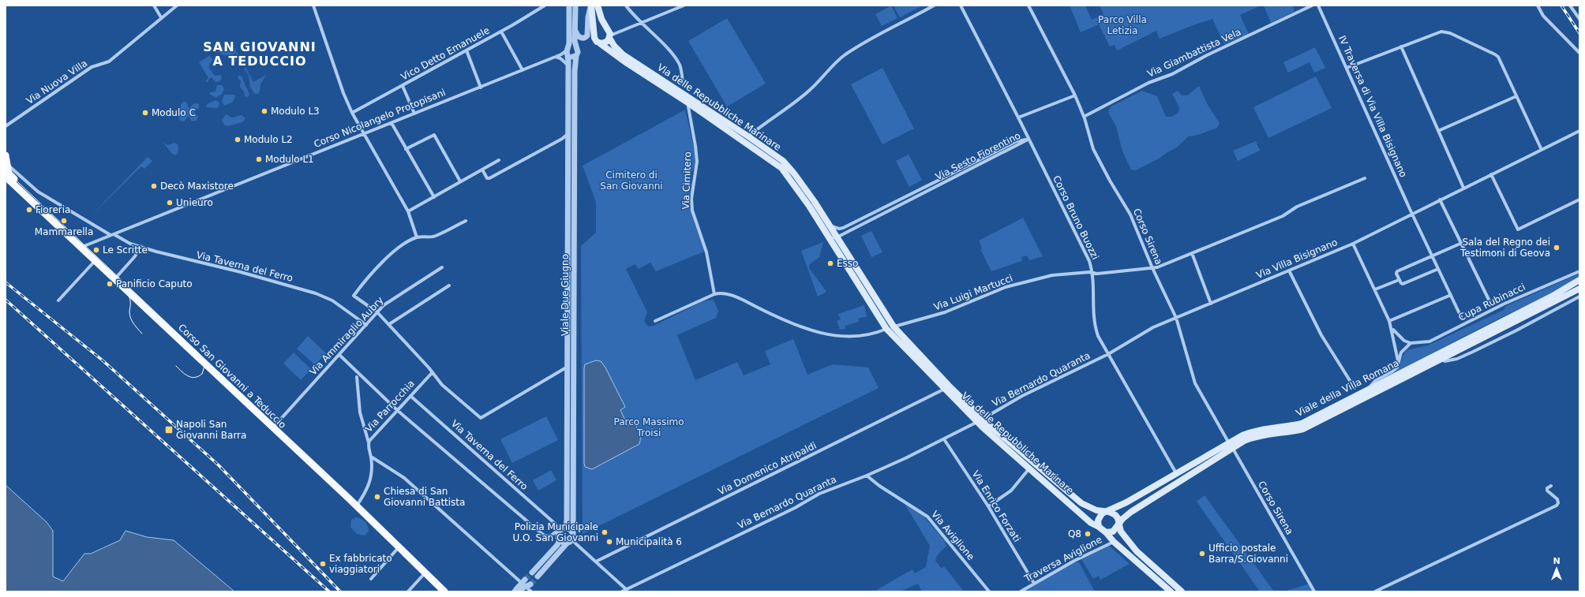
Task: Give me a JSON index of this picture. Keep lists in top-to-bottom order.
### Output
{
  "streets": {
    "main road": ["Via delle Repubbliche Marinare", "Corso San Giovanni a Teduccio", "Viale della Villa Romana"],
    "street": [
      "Via Giambattista Vela",
      "Vico Detto Emanuele",
      "Via Nuova Villa",
      "IV Traversa di Via Villa Bisignano",
      "Corso Nicolangelo Protopisani",
      "Via Sesto Fiorentino",
      "Via Cimitero",
      "Corso Bruno Buozzi",
      "Corso Sirena",
      "Via Villa Bisignano",
      "Via Taverna del Ferro",
      "Via Luigi Martucci",
      "Viale Due Giugno",
      "Cupa Rubinacci",
      "Via Ammiraglio Aubry",
      "Via Bernardo Quaranta",
      "Via Parrocchia",
      "Via Domenico Atripaldi",
      "Via Enrico Forzati",
      "Via Aviglione",
      "Traversa Aviglione"
    ]
  },
  "crossings": [
    ["Via Giambattista Vela", "Corso Sirena"],
    ["IV Traversa di Via Villa Bisignano", "Via Villa Bisignano"],
    ["Via delle Repubbliche Marinare", "Via Sesto Fiorentino"],
    ["Via delle Repubbliche Marinare", "Via Cimitero"],
    ["Via delle Repubbliche Marinare", "Via Luigi Martucci"],
    ["Via delle Repubbliche Marinare", "Via Bernardo Quaranta"],
    ["Via delle Repubbliche Marinare", "Viale della Villa Romana"],
    ["Via delle Repubbliche Marinare", "Via Domenico Atripaldi"],
    ["Corso Nicolangelo Protopisani", "Via Taverna del Ferro"],
    ["Corso Nicolangelo Protopisani", "Viale Due Giugno"],
    ["Corso Nicolangelo Protopisani", "Corso San Giovanni a Teduccio"],
    ["Via Sesto Fiorentino", "Corso Bruno Buozzi"],
    ["Corso Bruno Buozzi", "Via Villa Bisignano"],
    ["Corso Bruno Buozzi", "Via Luigi Martucci"],
    ["Corso Bruno Buozzi", "Via Bernardo Quaranta"],
    ["Corso Bruno Buozzi", "Viale della Villa Romana"],
    ["Corso Sirena", "Via Villa Bisignano"],
    ["Corso Sirena", "Via Luigi Martucci"],
    ["Corso Sirena", "Viale della Villa Romana"],
    ["Via Villa Bisignano", "Via Bernardo Quaranta"],
    ["Via Taverna del Ferro", "Viale Due Giugno"],
    ["Via Taverna del Ferro", "Via Ammiraglio Aubry"],
    ["Via Taverna del Ferro", "Via Parrocchia"],
    ["Via Ammiraglio Aubry", "Corso San Giovanni a Teduccio"],
    ["Corso San Giovanni a Teduccio", "Via Parrocchia"],
    ["Via Bernardo Quaranta", "Via Enrico Forzati"],
    ["Via Bernardo Quaranta", "Via Aviglione"]
  ],
  "districts": ["SAN GIOVANNI A TEDUCCIO"],
  "parks": ["Parco Villa Letizia", "Cimitero di San Giovanni", "Parco Massimo Troisi"],
  "places": {
    "other": [
      "Modulo L3",
      "Modulo C",
      "Modulo L2",
      "Modulo L1",
      "Decò Maxistore",
      "Unieuro",
      "Fioreria",
      "Mammarella",
      "Sala del Regno dei Testimoni di Geova",
      "Le Scritte",
      "Esso",
      "Panificio Caputo",
      "Chiesa di San Giovanni Battista",
      "Polizia Municipale U.O. San Giovanni",
      "Q8",
      "Municipalità 6",
      "Ufficio postale Barra/S.Giovanni",
      "Ex fabbricato viaggiatori"
    ],
    "transit": ["Napoli San Giovanni Barra"]
  },
  "north": "top"
}
